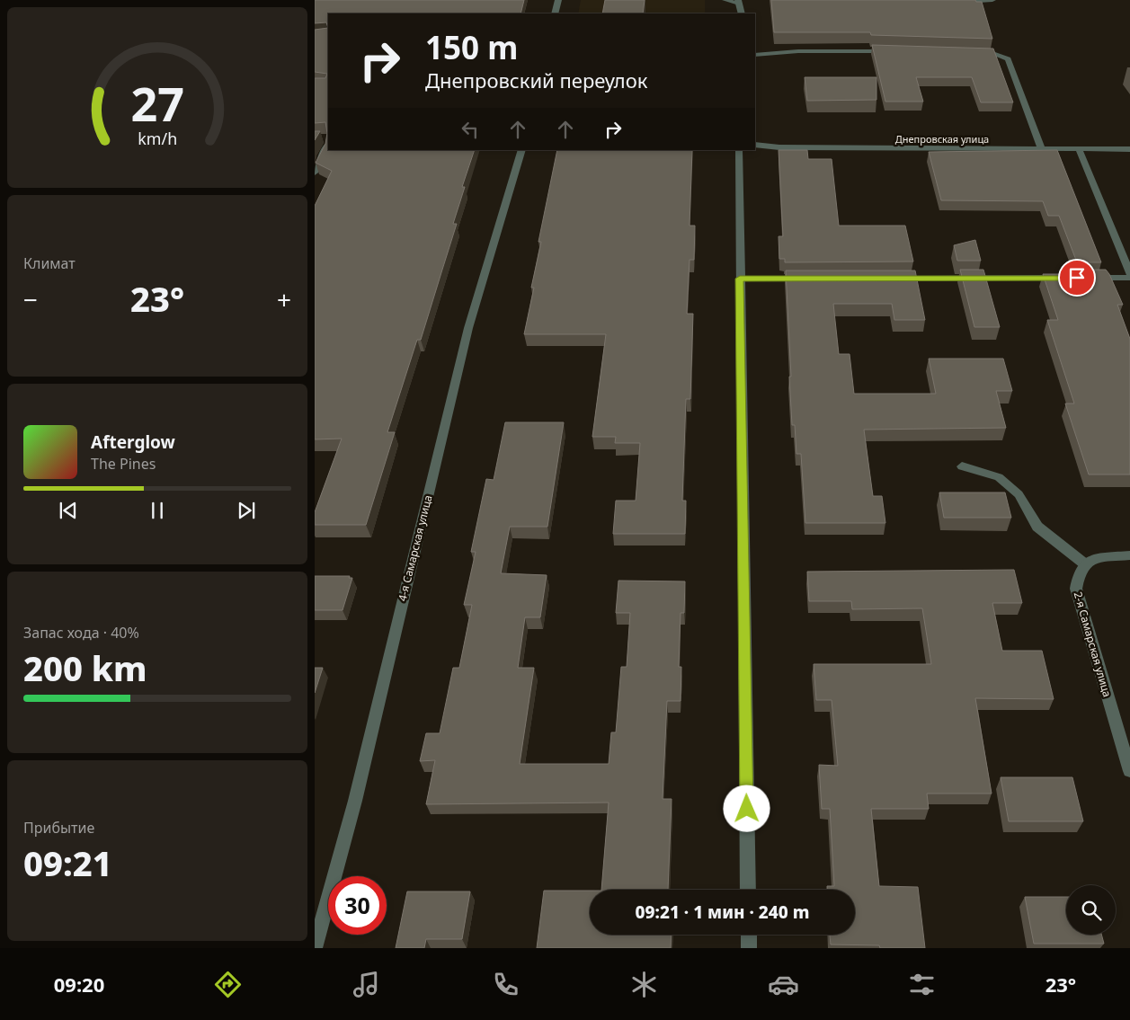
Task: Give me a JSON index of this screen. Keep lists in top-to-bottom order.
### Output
{
  "streets": {
    "street": ["Днепровская улица", "4-я Самарская улица", "2-я Самарская улица"]
  },
  "page": {
    "turn": ["150 m", "Днепровский переулок"],
    "tile": [
      "Климат",
      ["Запас хода · 40%", "200 km"],
      ["Прибытие", "09:21"]
    ],
    "heat": ["−", "23°", "+"],
    "song": ["Afterglow", "The Pines"],
    "limit": "30",
    "trip": "09:21 · 1 мин · 240 m",
    "tabs": ["09:20", "23°"],
    "gauge": ["27", "km/h"]
  }
}
